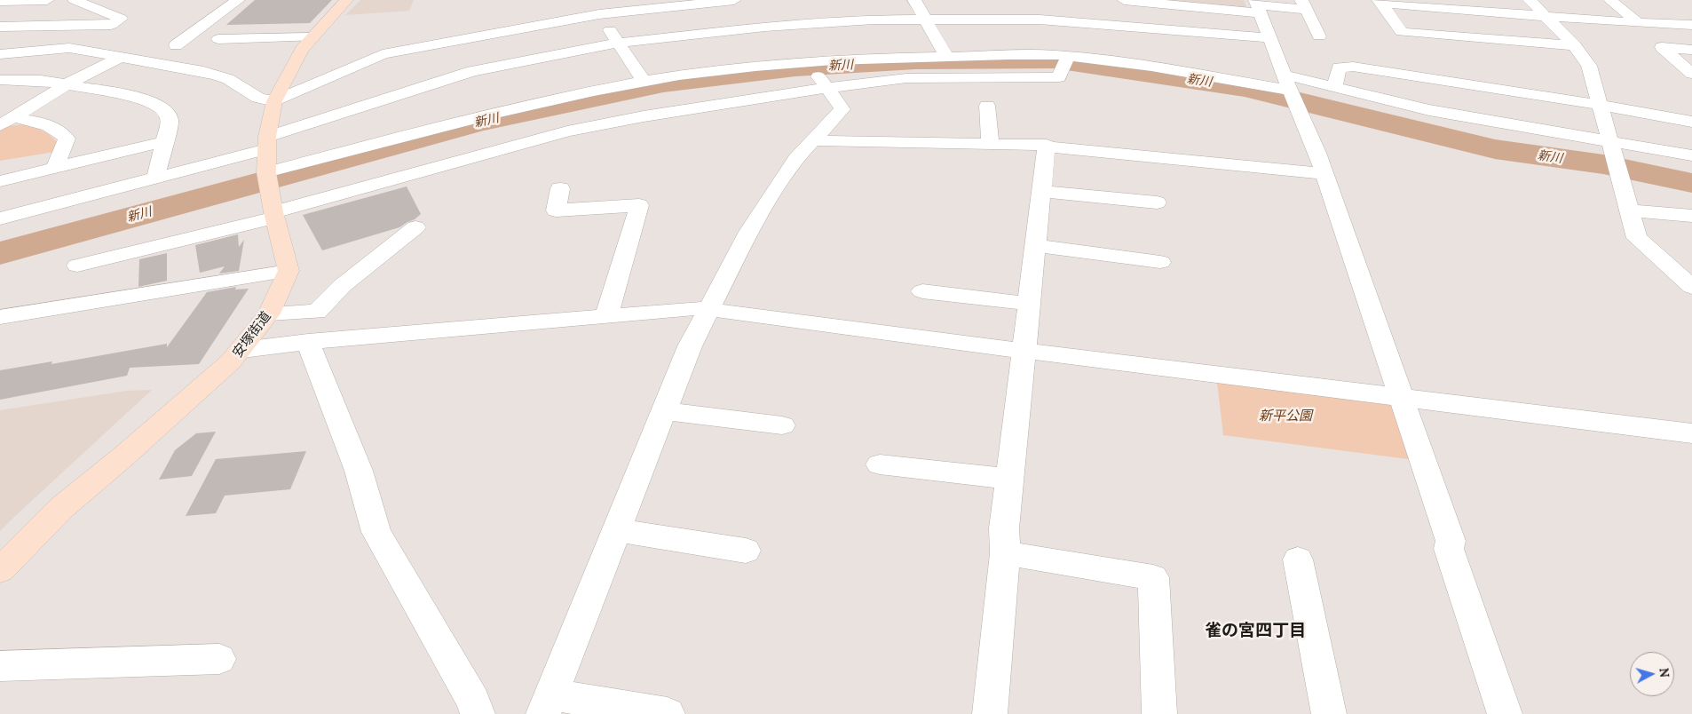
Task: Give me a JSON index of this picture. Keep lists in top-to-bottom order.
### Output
{
  "streets": {
    "main road": ["安塚街道"]
  },
  "districts": ["雀の宮四丁目"],
  "water": ["新川"],
  "parks": ["新平公園"],
  "north": "right"
}
